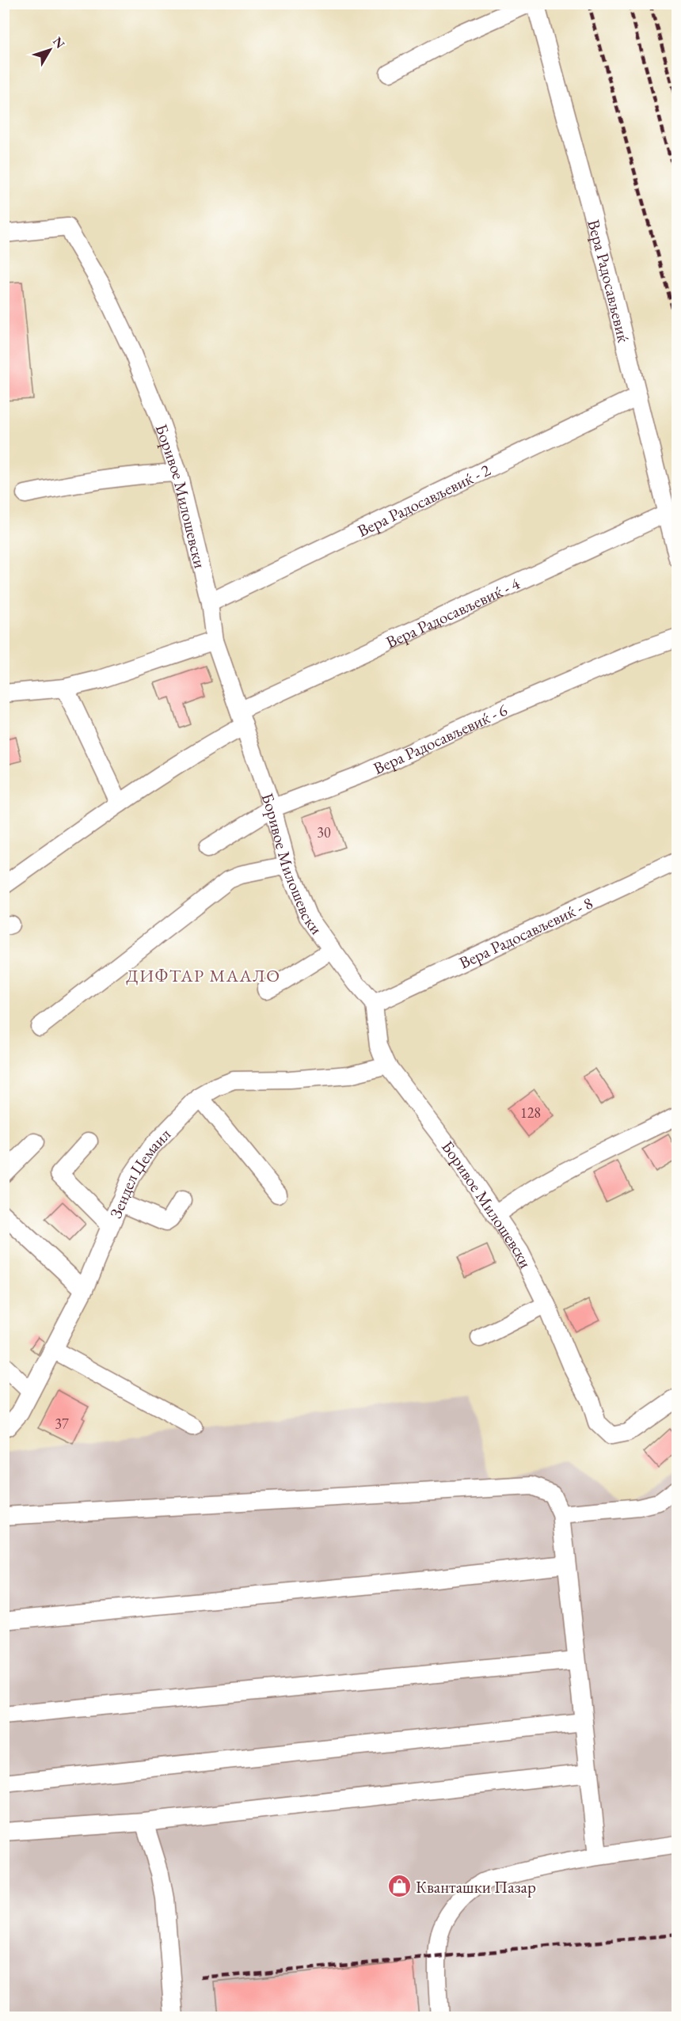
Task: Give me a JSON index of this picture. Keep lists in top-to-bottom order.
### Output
{
  "streets": {
    "street": [
      "Вера Радосављевиќ",
      "Боривое Милошевски",
      "Вера Радосављевиќ - 2",
      "Вера Радосављевиќ - 4",
      "Вера Радосављевиќ - 6",
      "Вера Радосављевиќ - 8",
      "Зендел Џемаил"
    ]
  },
  "crossings": [
    ["Вера Радосављевиќ", "Вера Радосављевиќ - 2"],
    ["Вера Радосављевиќ", "Вера Радосављевиќ - 4"],
    ["Боривое Милошевски", "Вера Радосављевиќ - 2"],
    ["Боривое Милошевски", "Вера Радосављевиќ - 4"],
    ["Боривое Милошевски", "Вера Радосављевиќ - 6"],
    ["Боривое Милошевски", "Вера Радосављевиќ - 8"],
    ["Боривое Милошевски", "Зендел Џемаил"]
  ],
  "districts": ["ДИФТАР МААЛО"],
  "places": {
    "shop": ["Кванташки Пазар"]
  },
  "house_numbers": ["30", "128", "37"],
  "north": "top right"
}
